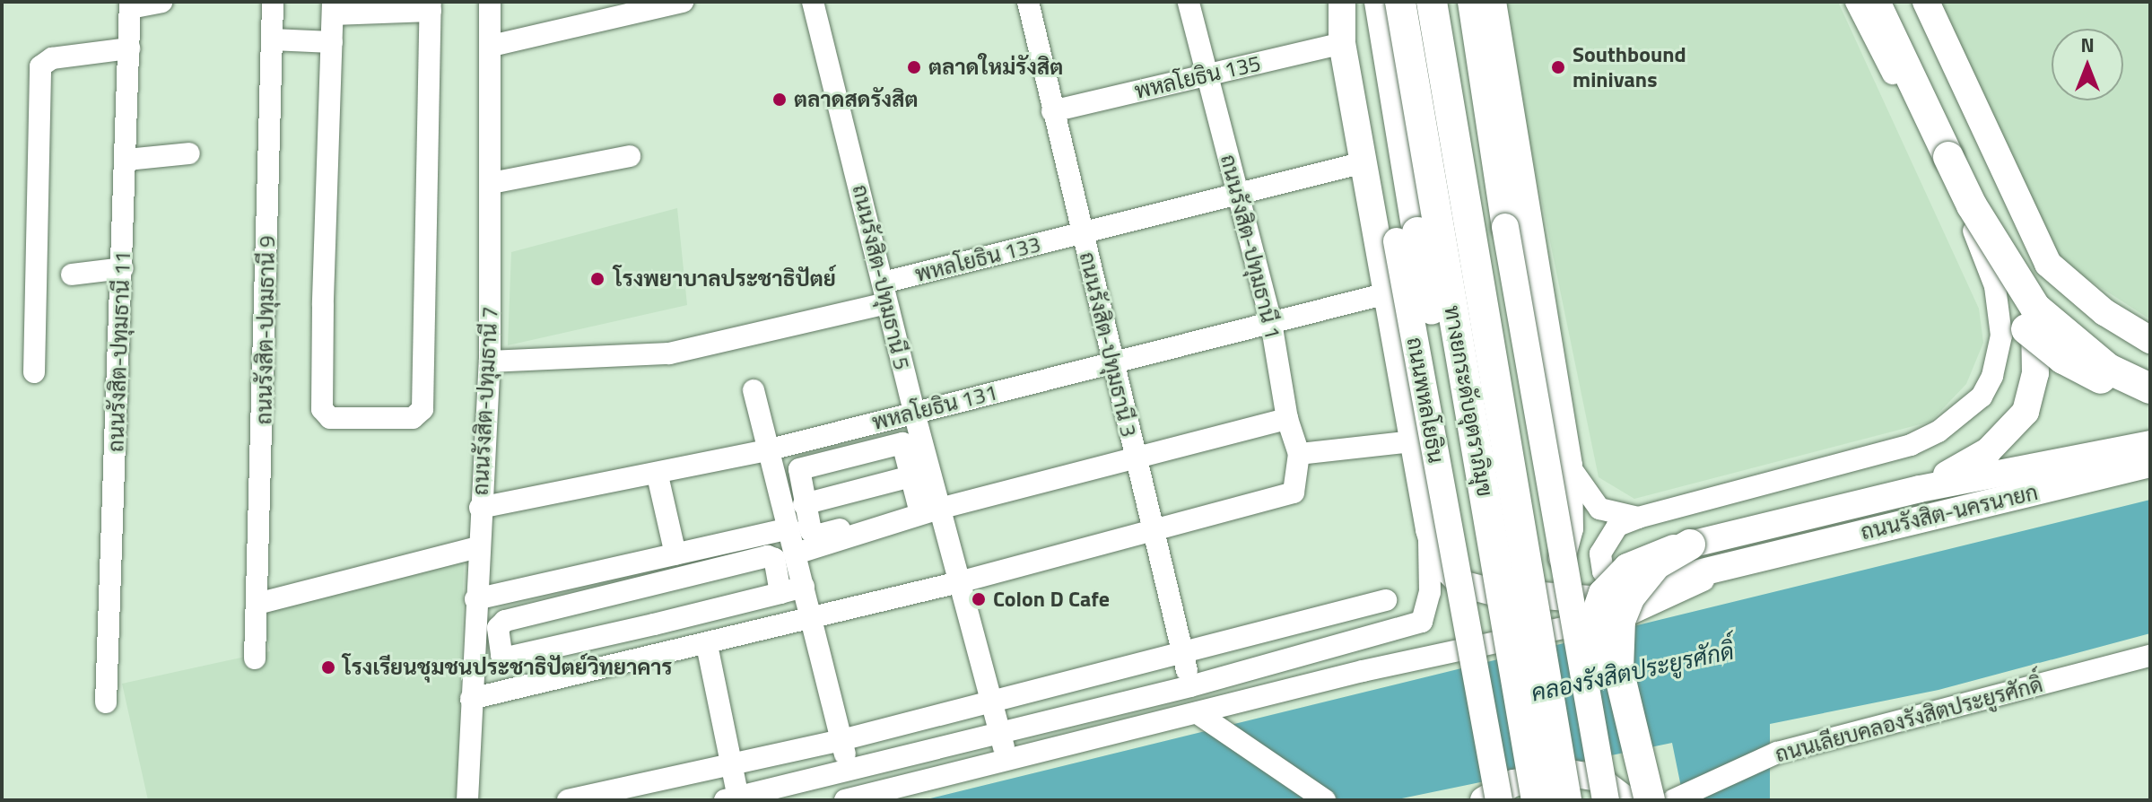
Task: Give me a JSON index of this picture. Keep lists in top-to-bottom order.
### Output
{
  "streets": {
    "highway": ["ถนนพหลโยธิน", "ทางยกระดับอุตราภิมุข"],
    "main road": ["ถนนรังสิต-นครนายก"],
    "street": [
      "พหลโยธิน 135",
      "ถนนรังสิต-ปทุมธานี 1",
      "พหลโยธิน 133",
      "ถนนรังสิต-ปทุมธานี 5",
      "ถนนรังสิต-ปทุมธานี 9",
      "ถนนรังสิต-ปทุมธานี 3",
      "ถนนรังสิต-ปทุมธานี 11",
      "ถนนรังสิต-ปทุมธานี 7",
      "พหลโยธิน 131",
      "ถนนเลียบคลองรังสิตประยูรศักดิ์"
    ]
  },
  "crossings": [
    ["พหลโยธิน 135", "ถนนรังสิต-ปทุมธานี 1"],
    ["พหลโยธิน 135", "ถนนรังสิต-ปทุมธานี 3"],
    ["พหลโยธิน 135", "ถนนรังสิต-นครนายก"],
    ["ถนนรังสิต-ปทุมธานี 1", "พหลโยธิน 133"],
    ["ถนนรังสิต-ปทุมธานี 1", "ถนนรังสิต-ปทุมธานี 3"],
    ["ถนนรังสิต-ปทุมธานี 1", "พหลโยธิน 131"],
    ["พหลโยธิน 133", "ถนนรังสิต-ปทุมธานี 5"],
    ["พหลโยธิน 133", "ถนนรังสิต-ปทุมธานี 3"],
    ["พหลโยธิน 133", "ถนนรังสิต-ปทุมธานี 7"],
    ["พหลโยธิน 133", "ถนนรังสิต-นครนายก"],
    ["ถนนรังสิต-ปทุมธานี 5", "พหลโยธิน 131"],
    ["ถนนรังสิต-ปทุมธานี 3", "พหลโยธิน 131"],
    ["ถนนรังสิต-ปทุมธานี 7", "พหลโยธิน 131"],
    ["พหลโยธิน 131", "ถนนรังสิต-นครนายก"]
  ],
  "water": ["คลองรังสิตประยูรศักดิ์"],
  "places": [
    "ตลาดใหม่รังสิต",
    "Southbound minivans",
    "ตลาดสดรังสิต",
    "โรงพยาบาลประชาธิปัตย์",
    "Colon D Cafe",
    "โรงเรียนชุมชนประชาธิปัตย์วิทยาคาร"
  ],
  "north": "top"
}
